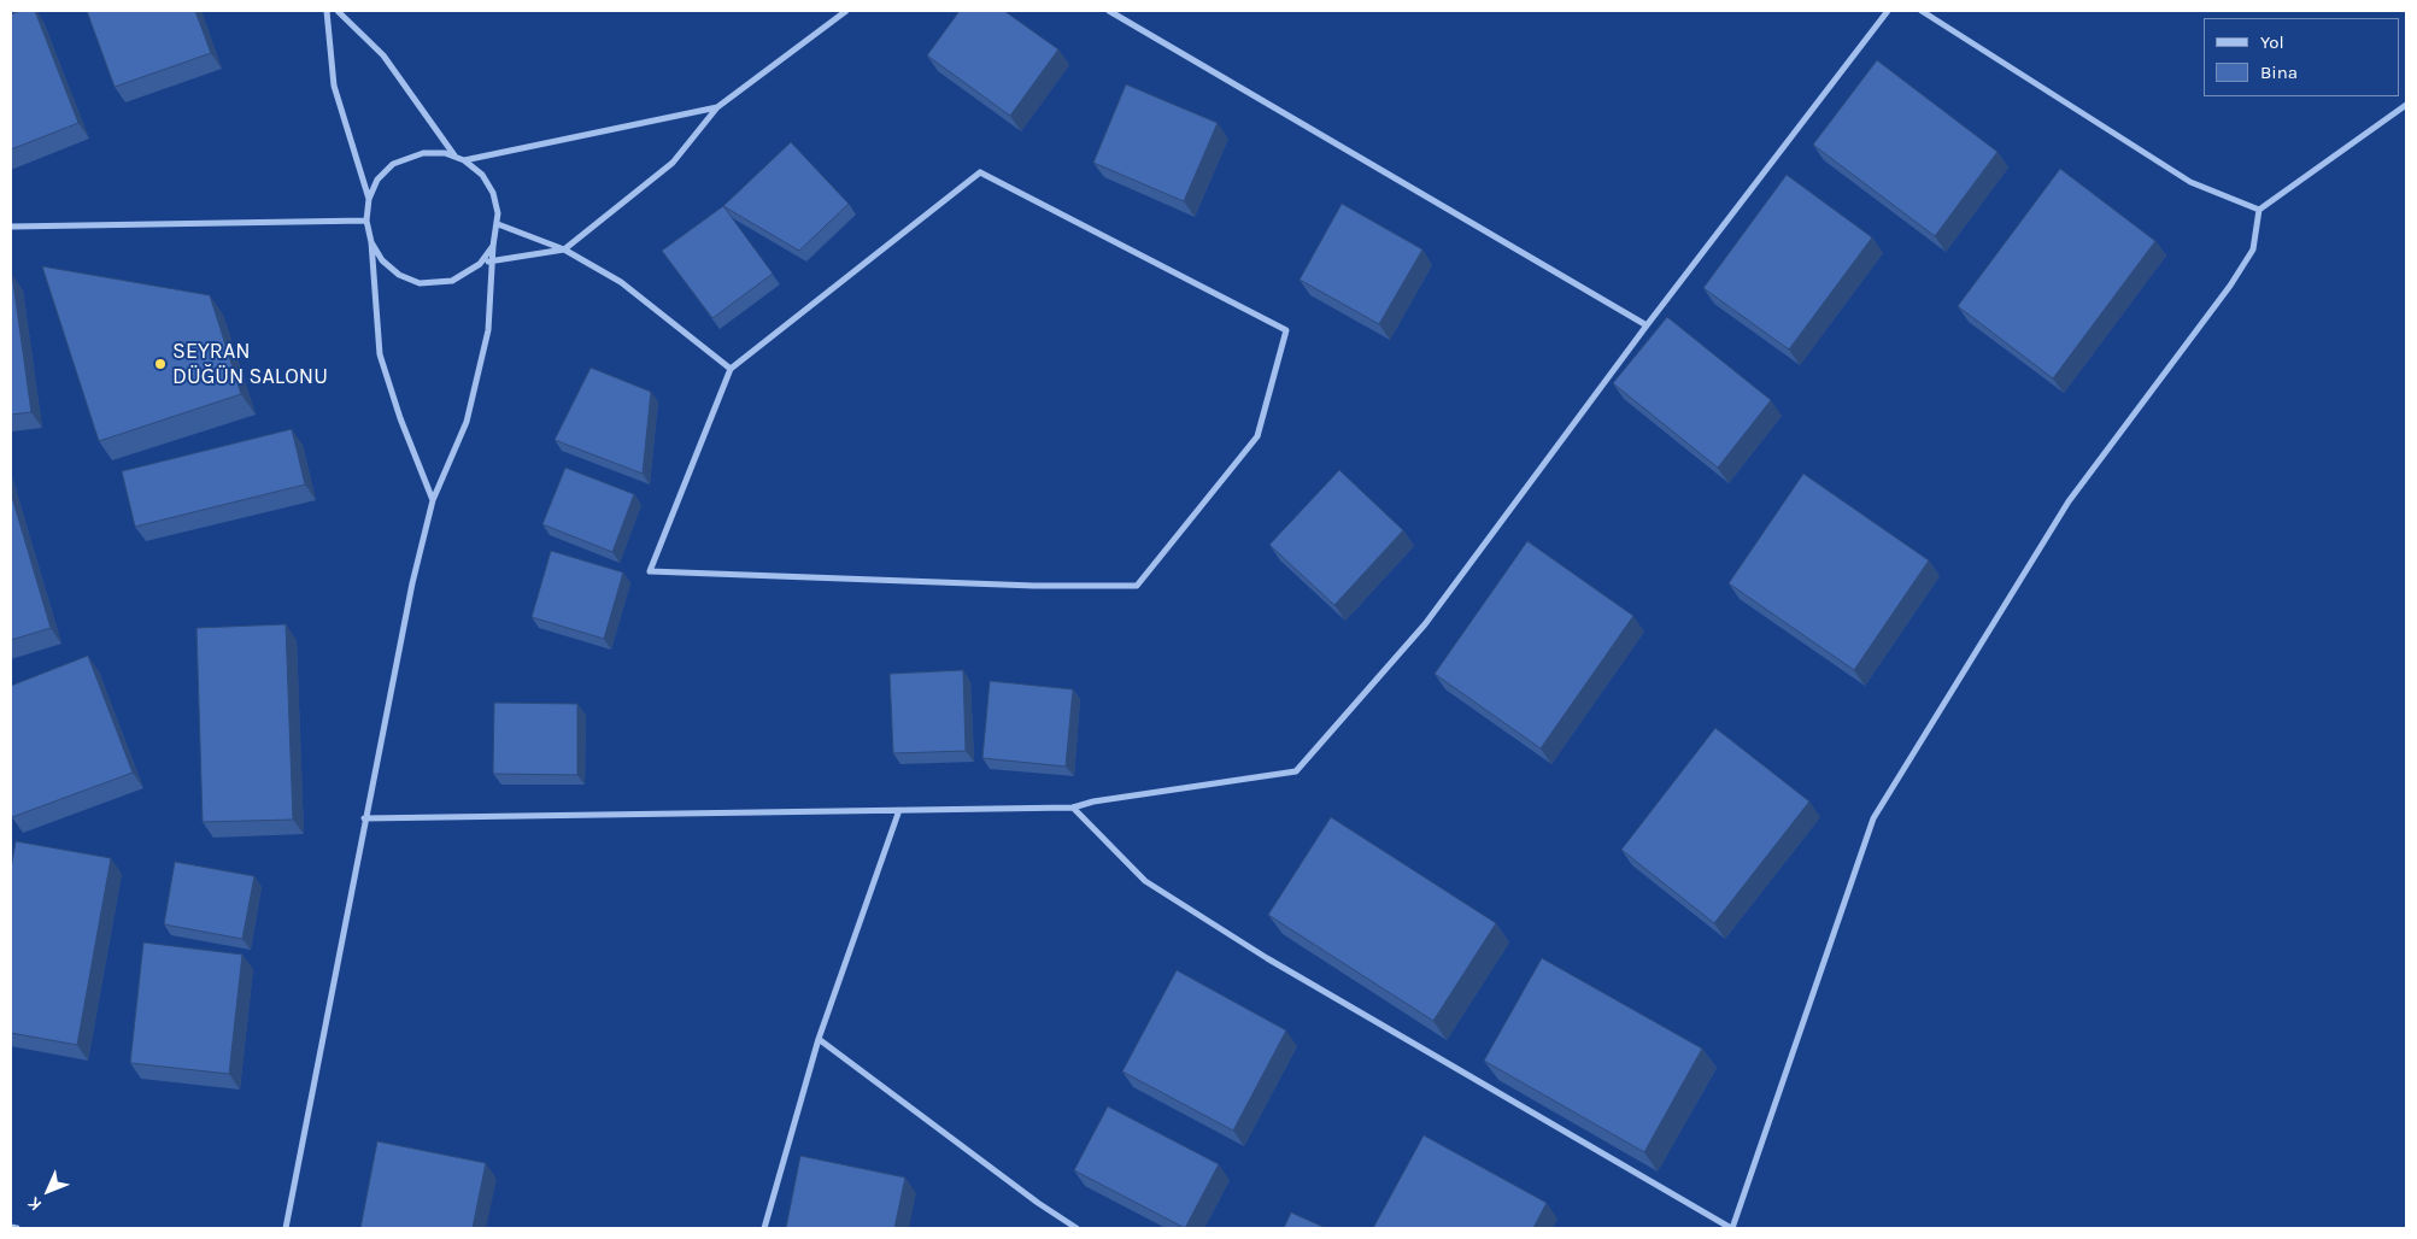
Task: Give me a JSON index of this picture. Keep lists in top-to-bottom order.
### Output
{
  "places": ["SEYRAN DÜĞÜN SALONU"],
  "legend": ["Yol", "Bina"],
  "north": "bottom left"
}
